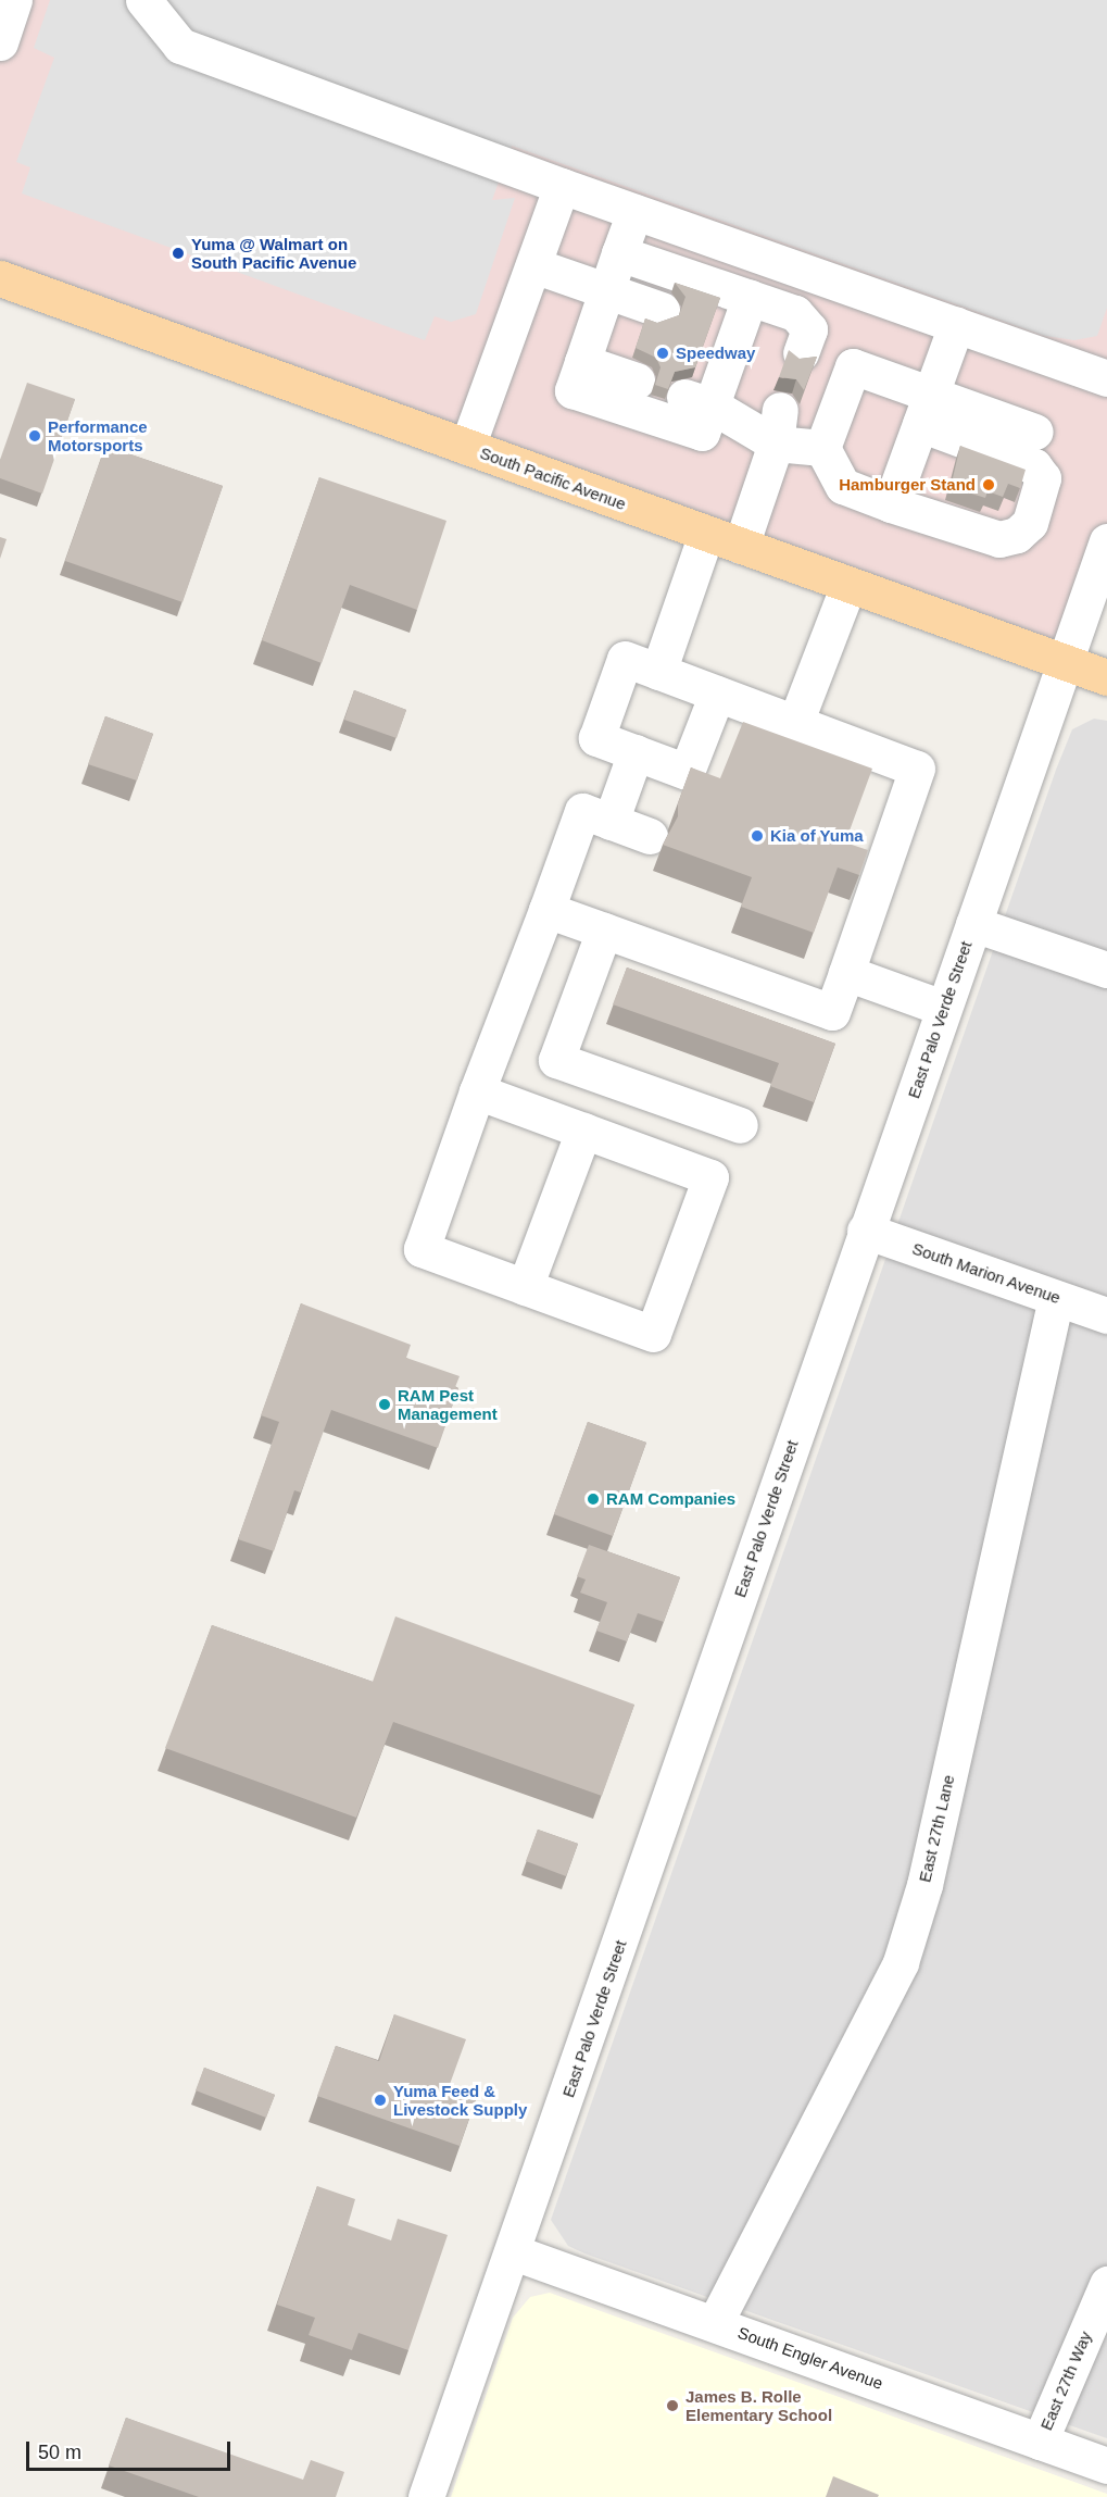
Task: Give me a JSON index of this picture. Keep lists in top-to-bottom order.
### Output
{
  "streets": {
    "main road": ["South Pacific Avenue"],
    "street": [
      "East Palo Verde Street",
      "South Marion Avenue",
      "East 27th Lane",
      "South Engler Avenue",
      "East 27th Way"
    ]
  },
  "crossings": [
    ["South Pacific Avenue", "East Palo Verde Street"],
    ["East Palo Verde Street", "South Marion Avenue"],
    ["East Palo Verde Street", "South Engler Avenue"],
    ["South Marion Avenue", "East 27th Lane"],
    ["East 27th Lane", "South Engler Avenue"],
    ["South Engler Avenue", "East 27th Way"]
  ],
  "places": [
    "Yuma @ Walmart on South Pacific Avenue",
    "Speedway",
    "Performance Motorsports",
    "Hamburger Stand",
    "Kia of Yuma",
    "RAM Pest Management",
    "RAM Companies",
    "Yuma Feed & Livestock Supply",
    "James B. Rolle Elementary School"
  ],
  "scale_bar": "50 m"
}
